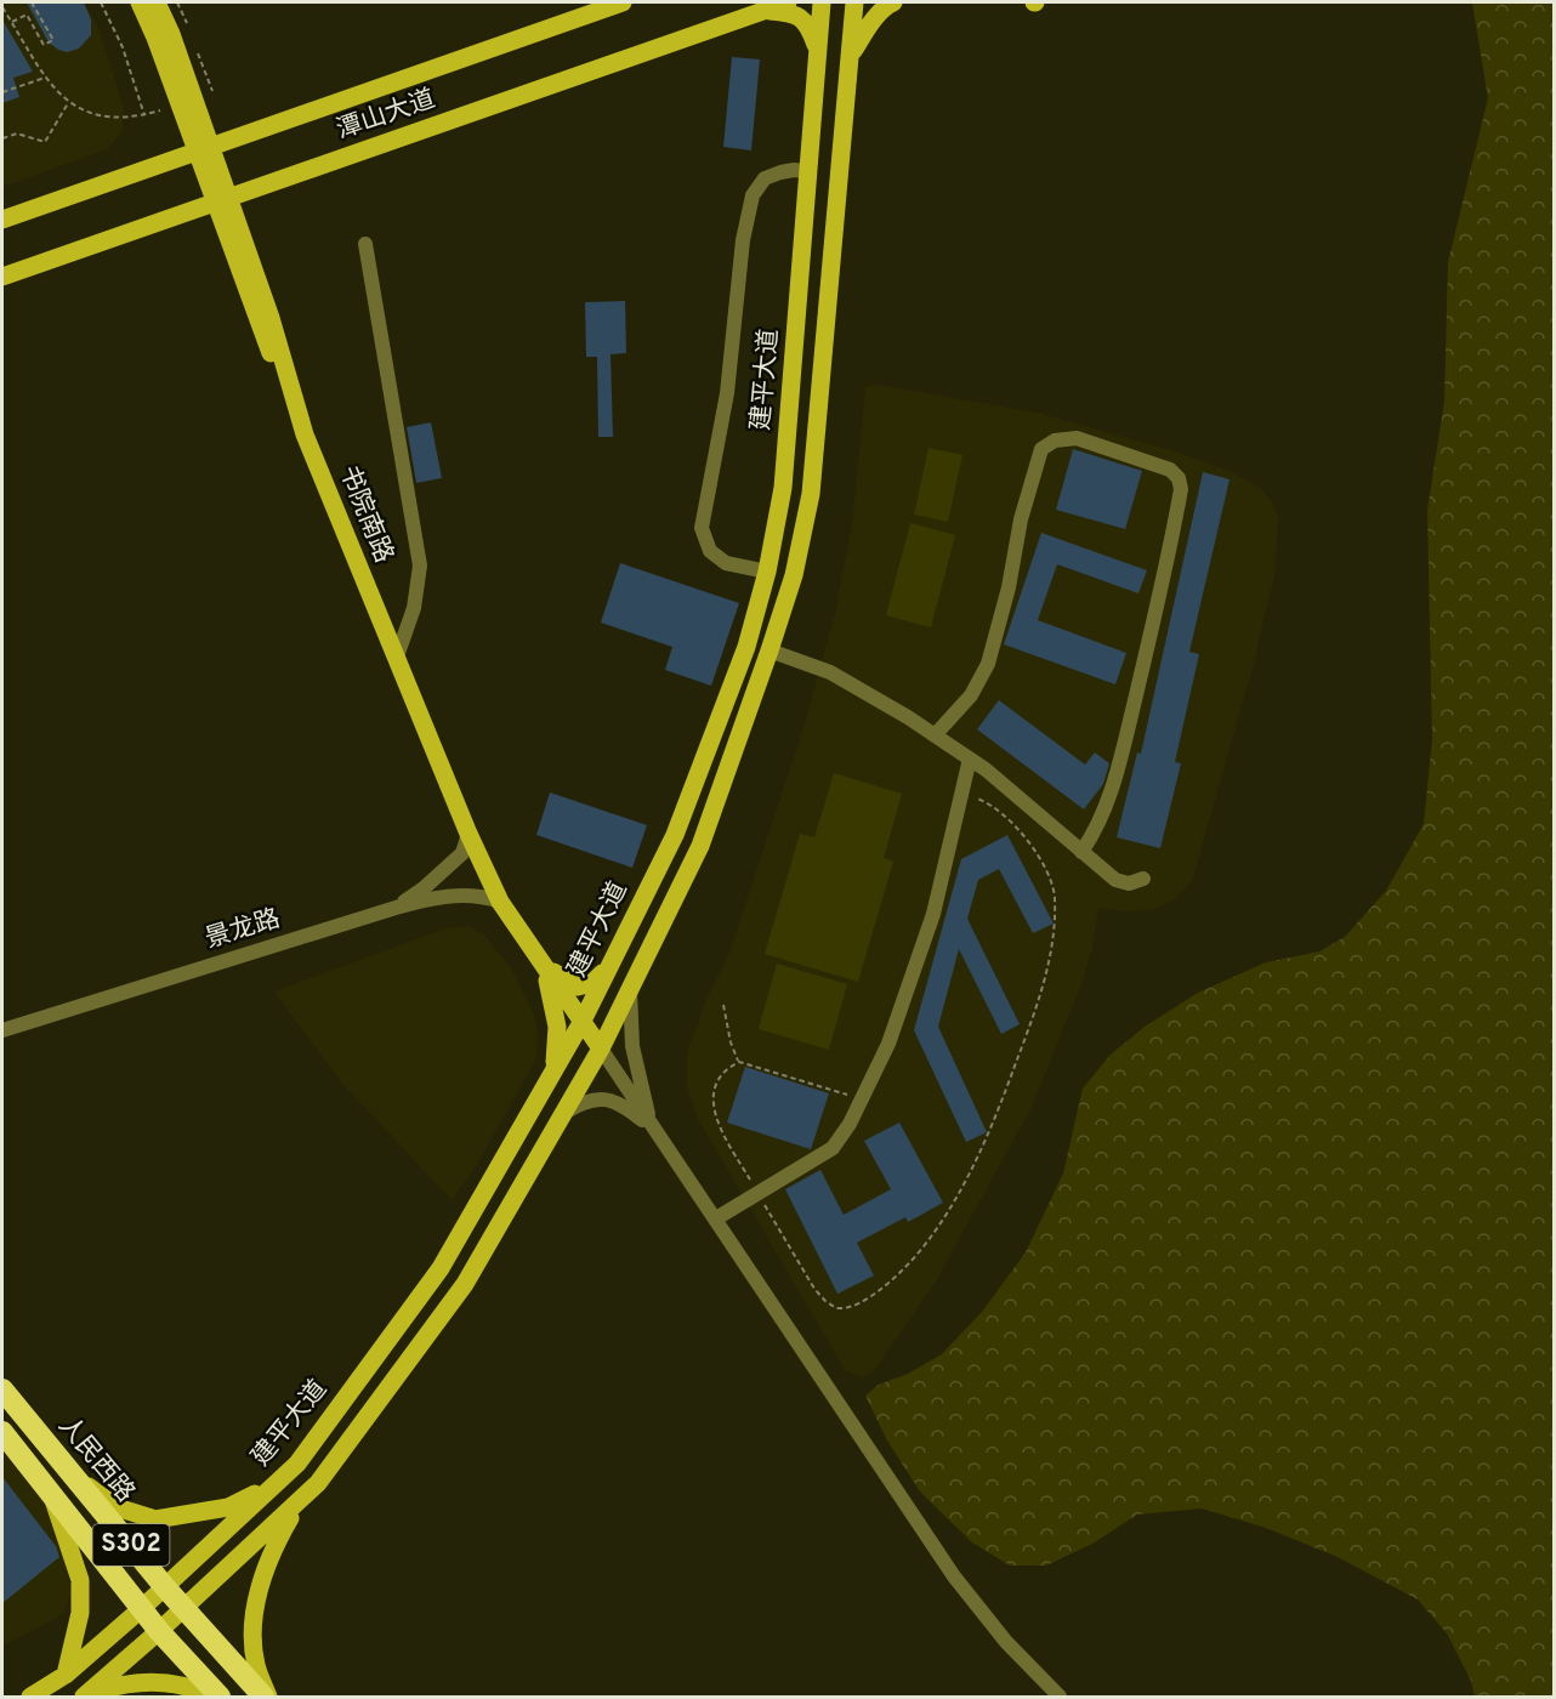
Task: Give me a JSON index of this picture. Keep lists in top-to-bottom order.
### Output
{
  "streets": {
    "highway": ["人民西路", "S302"],
    "main road": ["潭山大道", "建平大道", "书院南路"],
    "street": ["景龙路"]
  },
  "crossings": [
    ["潭山大道", "书院南路"],
    ["建平大道", "书院南路"],
    ["建平大道", "人民西路"],
    ["建平大道", "S302"],
    ["书院南路", "景龙路"]
  ]
}
